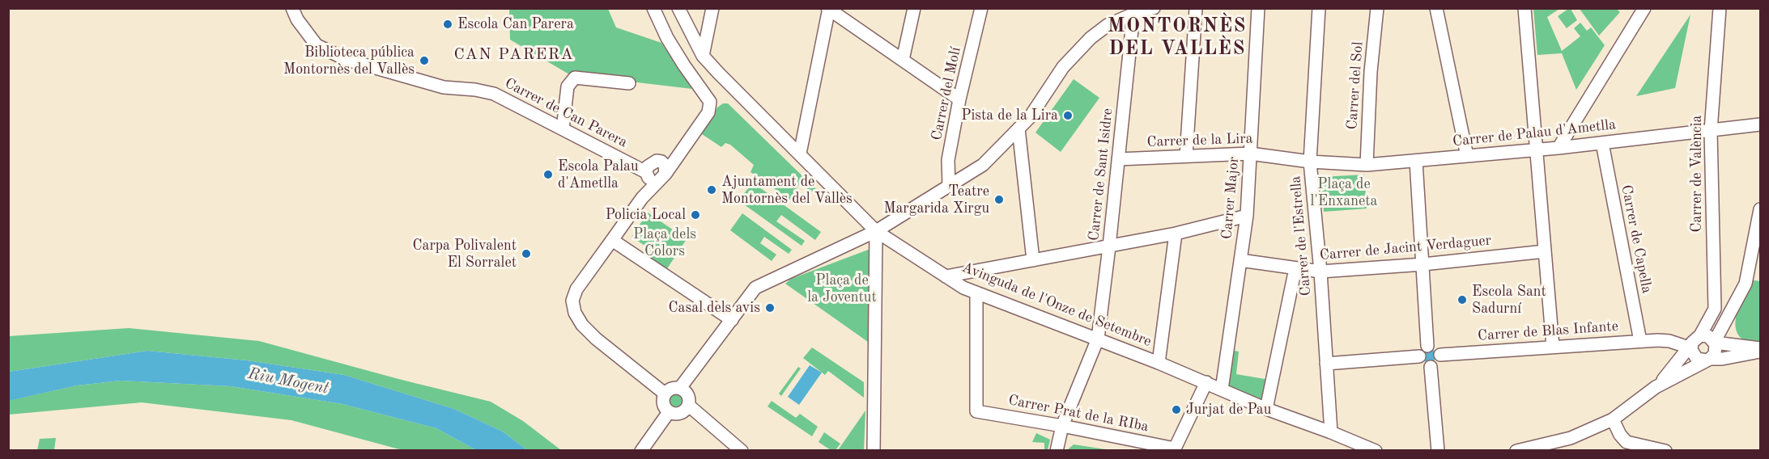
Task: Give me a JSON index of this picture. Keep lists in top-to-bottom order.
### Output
{
  "streets": {
    "street": [
      "Carrer del Sol",
      "Carrer del Molí",
      "Carrer de Can Parera",
      "Carrer de Palau d'Ametlla",
      "Carrer de la Lira",
      "Carrer de València",
      "Carrer de Sant Isidre",
      "Carrer Major",
      "Carrer de l'Estrella",
      "Carrer de Capella",
      "Carrer de Jacint Verdaguer",
      "Avinguda de l'Onze de Setembre",
      "Carrer de Blas Infante",
      "Carrer Prat de la RIba"
    ]
  },
  "crossings": [
    ["Carrer del Sol", "Carrer de Palau d'Ametlla"],
    ["Carrer de Palau d'Ametlla", "Carrer de la Lira"],
    ["Carrer de Palau d'Ametlla", "Carrer de València"],
    ["Carrer de Palau d'Ametlla", "Carrer de l'Estrella"],
    ["Carrer de Palau d'Ametlla", "Carrer de Capella"],
    ["Carrer de la Lira", "Carrer de Sant Isidre"],
    ["Carrer de la Lira", "Carrer Major"],
    ["Carrer de la Lira", "Carrer de l'Estrella"],
    ["Carrer de València", "Carrer de Blas Infante"],
    ["Carrer de Sant Isidre", "Avinguda de l'Onze de Setembre"],
    ["Carrer de Sant Isidre", "Carrer Prat de la RIba"],
    ["Carrer Major", "Carrer de Jacint Verdaguer"],
    ["Carrer Major", "Avinguda de l'Onze de Setembre"],
    ["Carrer de l'Estrella", "Carrer de Jacint Verdaguer"],
    ["Carrer de l'Estrella", "Avinguda de l'Onze de Setembre"],
    ["Carrer de Capella", "Carrer de Blas Infante"],
    ["Avinguda de l'Onze de Setembre", "Carrer Prat de la RIba"]
  ],
  "districts": ["MONTORNÈS DEL VALLÈS", "CAN PARERA"],
  "water": ["Riu Mogent"],
  "parks": ["Plaça de l'Enxaneta", "Plaça dels Colors", "Plaça de la Joventut"],
  "places": [
    "Escola Can Parera",
    "Biblioteca pública Montornès del Vallès",
    "Pista de la Lira",
    "Escola Palau d'Ametlla",
    "Ajuntament de Montornès del Vallès",
    "Teatre Margarida Xirgu",
    "Policia Local",
    "Carpa Polivalent El Sorralet",
    "Escola Sant Sadurní",
    "Casal dels avis",
    "Jurjat de Pau"
  ]
}
